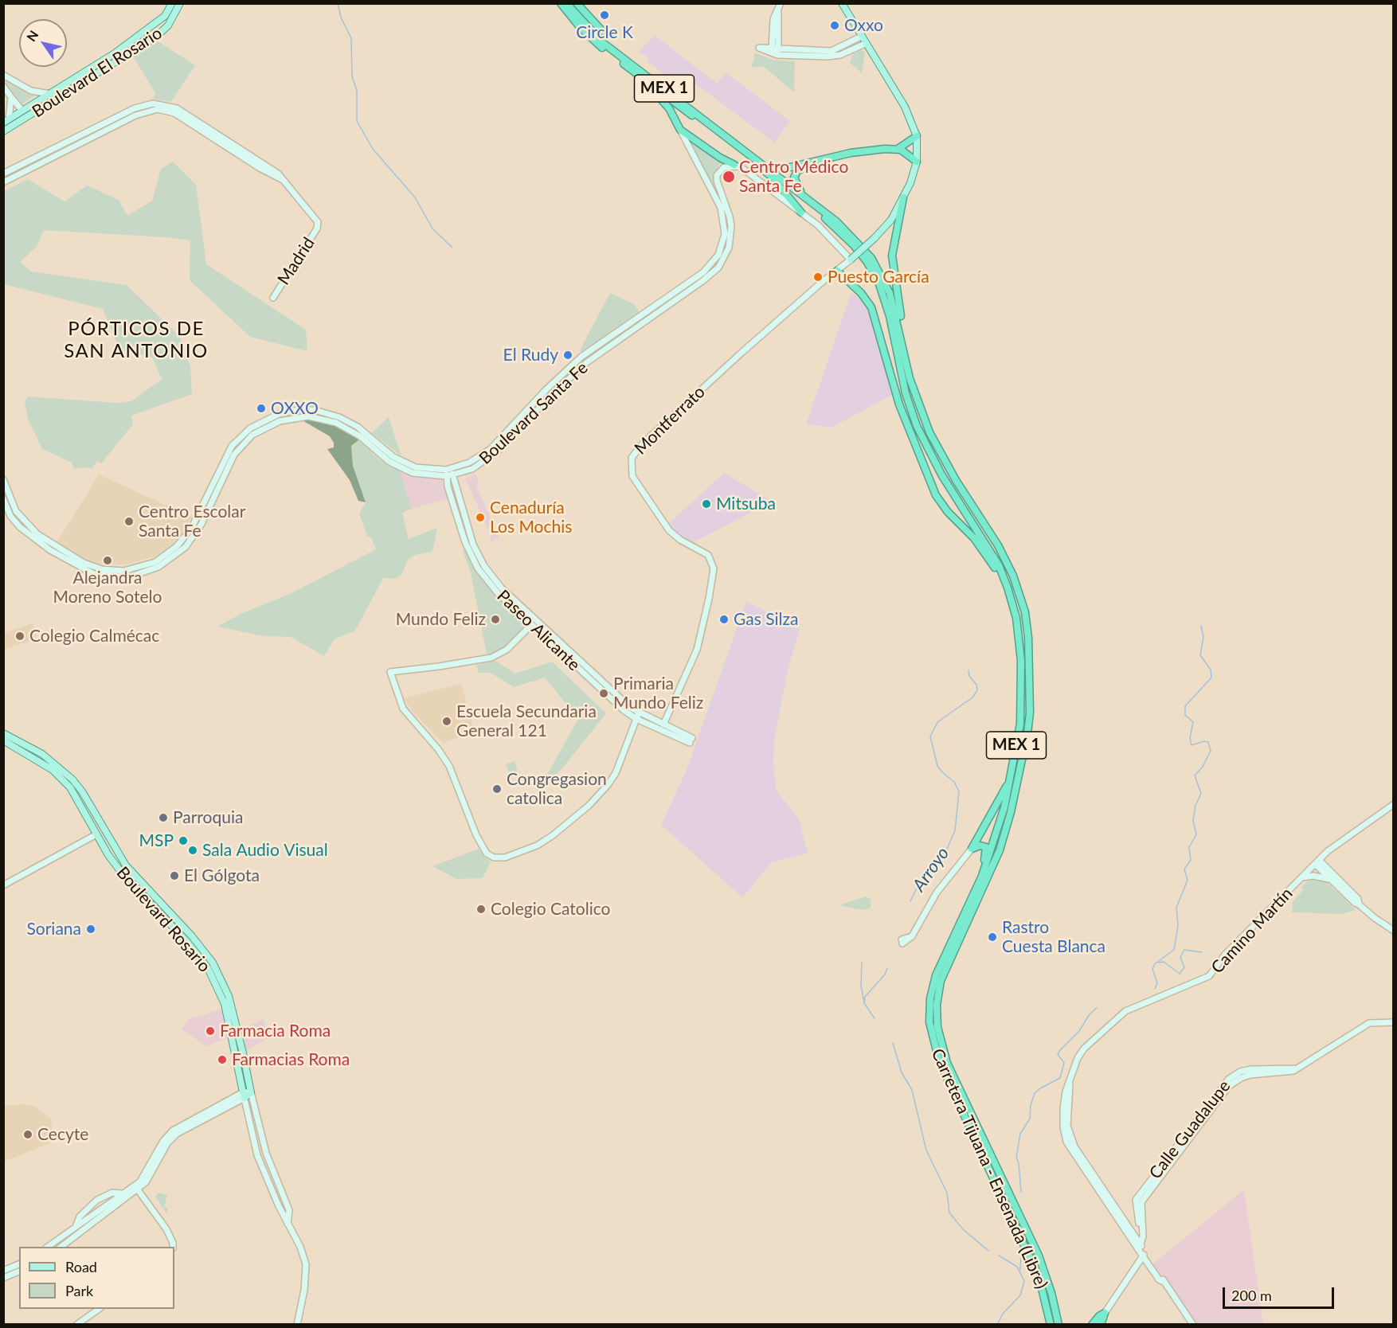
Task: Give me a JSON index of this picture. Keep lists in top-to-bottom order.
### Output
{
  "streets": {
    "highway": ["MEX 1", "Carretera Tijuana - Ensenada (Libre)"],
    "main road": ["Boulevard El Rosario", "Boulevard Rosario"],
    "street": [
      "Madrid",
      "Boulevard Santa Fe",
      "Montferrato",
      "Paseo Alicante",
      "Camino Martín",
      "Calle Guadalupe"
    ]
  },
  "crossings": [
    ["Boulevard Santa Fe", "Paseo Alicante"],
    ["Montferrato", "Paseo Alicante"],
    ["Camino Martín", "Calle Guadalupe"]
  ],
  "districts": ["PÓRTICOS DE SAN ANTONIO"],
  "water": ["Arroyo"],
  "places": [
    "Circle K",
    "Oxxo",
    "Centro Médico Santa Fe",
    "Puesto García",
    "El Rudy",
    "OXXO",
    "Mitsuba",
    "Cenaduría Los Mochis",
    "Centro Escolar Santa Fe",
    "Alejandra Moreno Sotelo",
    "Mundo Feliz",
    "Gas Silza",
    "Colegio Calmécac",
    "Primaria Mundo Feliz",
    "Escuela Secundaria General 121",
    "Congregasion catolica",
    "Parroquia",
    "MSP",
    "Sala Audio Visual",
    "El Gólgota",
    "Colegio Catolico",
    "Soriana",
    "Rastro Cuesta Blanca",
    "Farmacia Roma",
    "Farmacias Roma",
    "Cecyte"
  ],
  "legend": ["Road", "Park"],
  "scale_bar": "200 m",
  "north": "top left"
}
